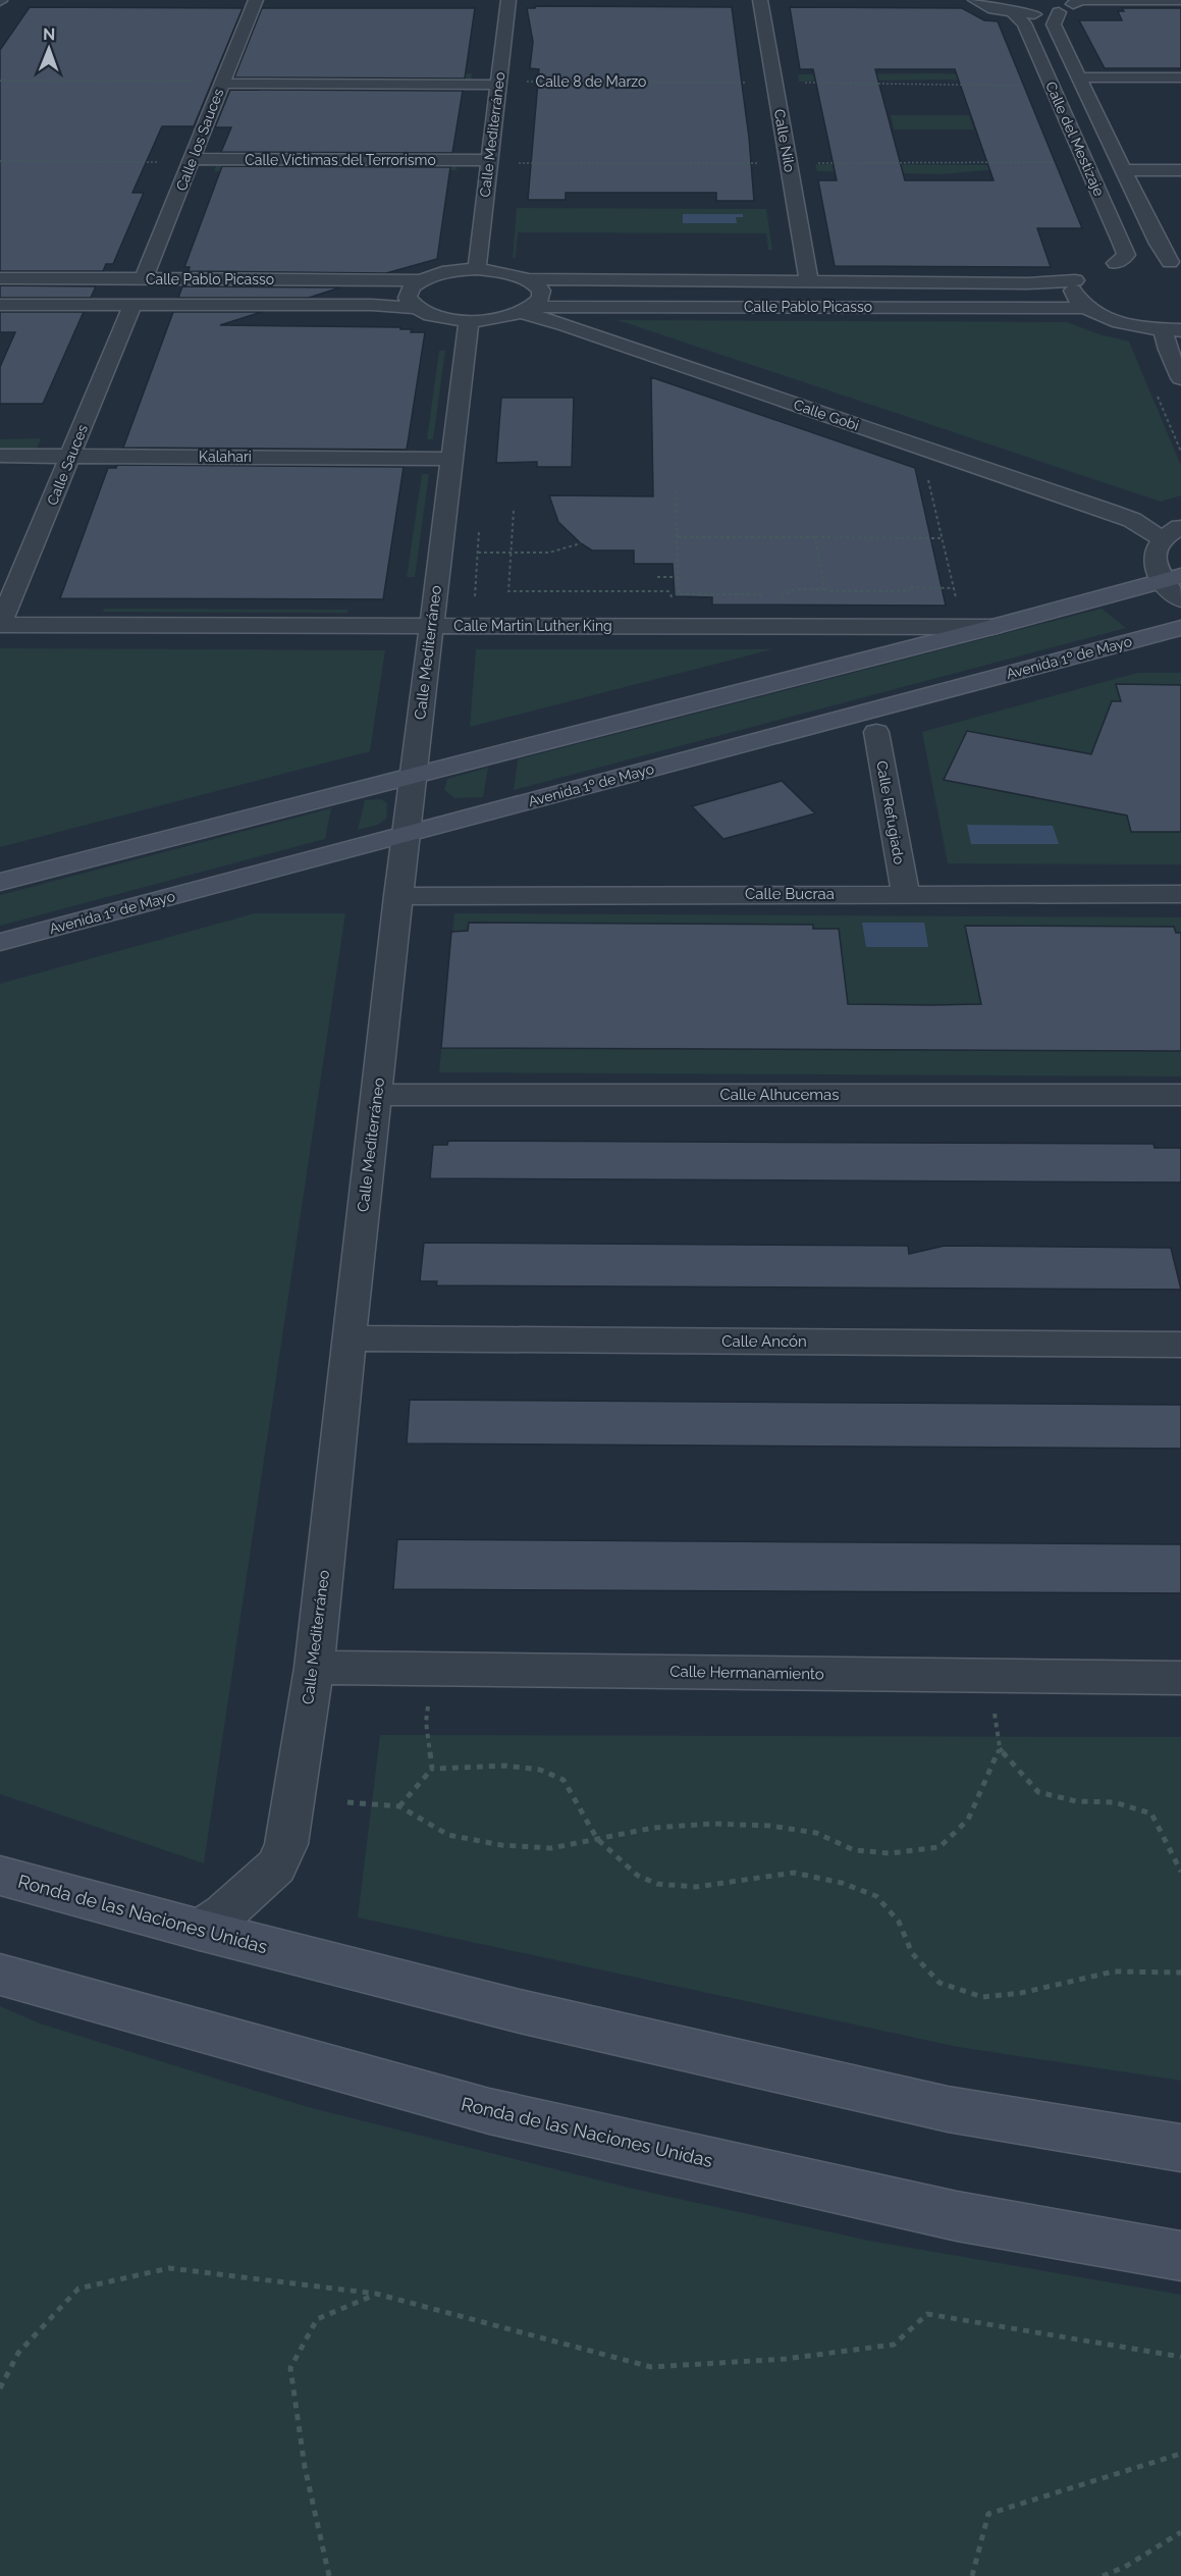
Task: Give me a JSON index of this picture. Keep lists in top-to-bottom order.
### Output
{
  "streets": {
    "street": [
      "Calle Mediterráneo",
      "Calle del Mestizaje",
      "Calle los Sauces",
      "Calle Nilo",
      "Calle Víctimas del Terrorismo",
      "Calle Pablo Picasso",
      "Calle Gobi",
      "Kalahari",
      "Calle Sauces",
      "Calle Martin Luther King",
      "Avenida 1º de Mayo",
      "Calle Refugiado",
      "Calle Bucraa",
      "Calle Alhucemas",
      "Calle Ancón",
      "Calle Hermanamiento",
      "Ronda de las Naciones Unidas"
    ],
    "path": ["Calle 8 de Marzo"]
  },
  "crossings": [
    ["Calle 8 de Marzo", "Calle Mediterráneo"],
    ["Calle 8 de Marzo", "Calle del Mestizaje"],
    ["Calle 8 de Marzo", "Calle Nilo"],
    ["Calle Mediterráneo", "Calle Víctimas del Terrorismo"],
    ["Calle Mediterráneo", "Calle Pablo Picasso"],
    ["Calle Mediterráneo", "Kalahari"],
    ["Calle Mediterráneo", "Calle Martin Luther King"],
    ["Calle Mediterráneo", "Avenida 1º de Mayo"],
    ["Calle Mediterráneo", "Calle Bucraa"],
    ["Calle Mediterráneo", "Calle Alhucemas"],
    ["Calle Mediterráneo", "Calle Ancón"],
    ["Calle Mediterráneo", "Calle Hermanamiento"],
    ["Calle Mediterráneo", "Ronda de las Naciones Unidas"],
    ["Calle del Mestizaje", "Calle Pablo Picasso"],
    ["Calle los Sauces", "Calle Víctimas del Terrorismo"],
    ["Calle los Sauces", "Calle Pablo Picasso"],
    ["Calle Nilo", "Calle Pablo Picasso"],
    ["Calle Pablo Picasso", "Calle Gobi"],
    ["Calle Pablo Picasso", "Calle Sauces"],
    ["Kalahari", "Calle Sauces"],
    ["Calle Sauces", "Calle Martin Luther King"],
    ["Calle Refugiado", "Calle Bucraa"]
  ],
  "north": "top"
}
